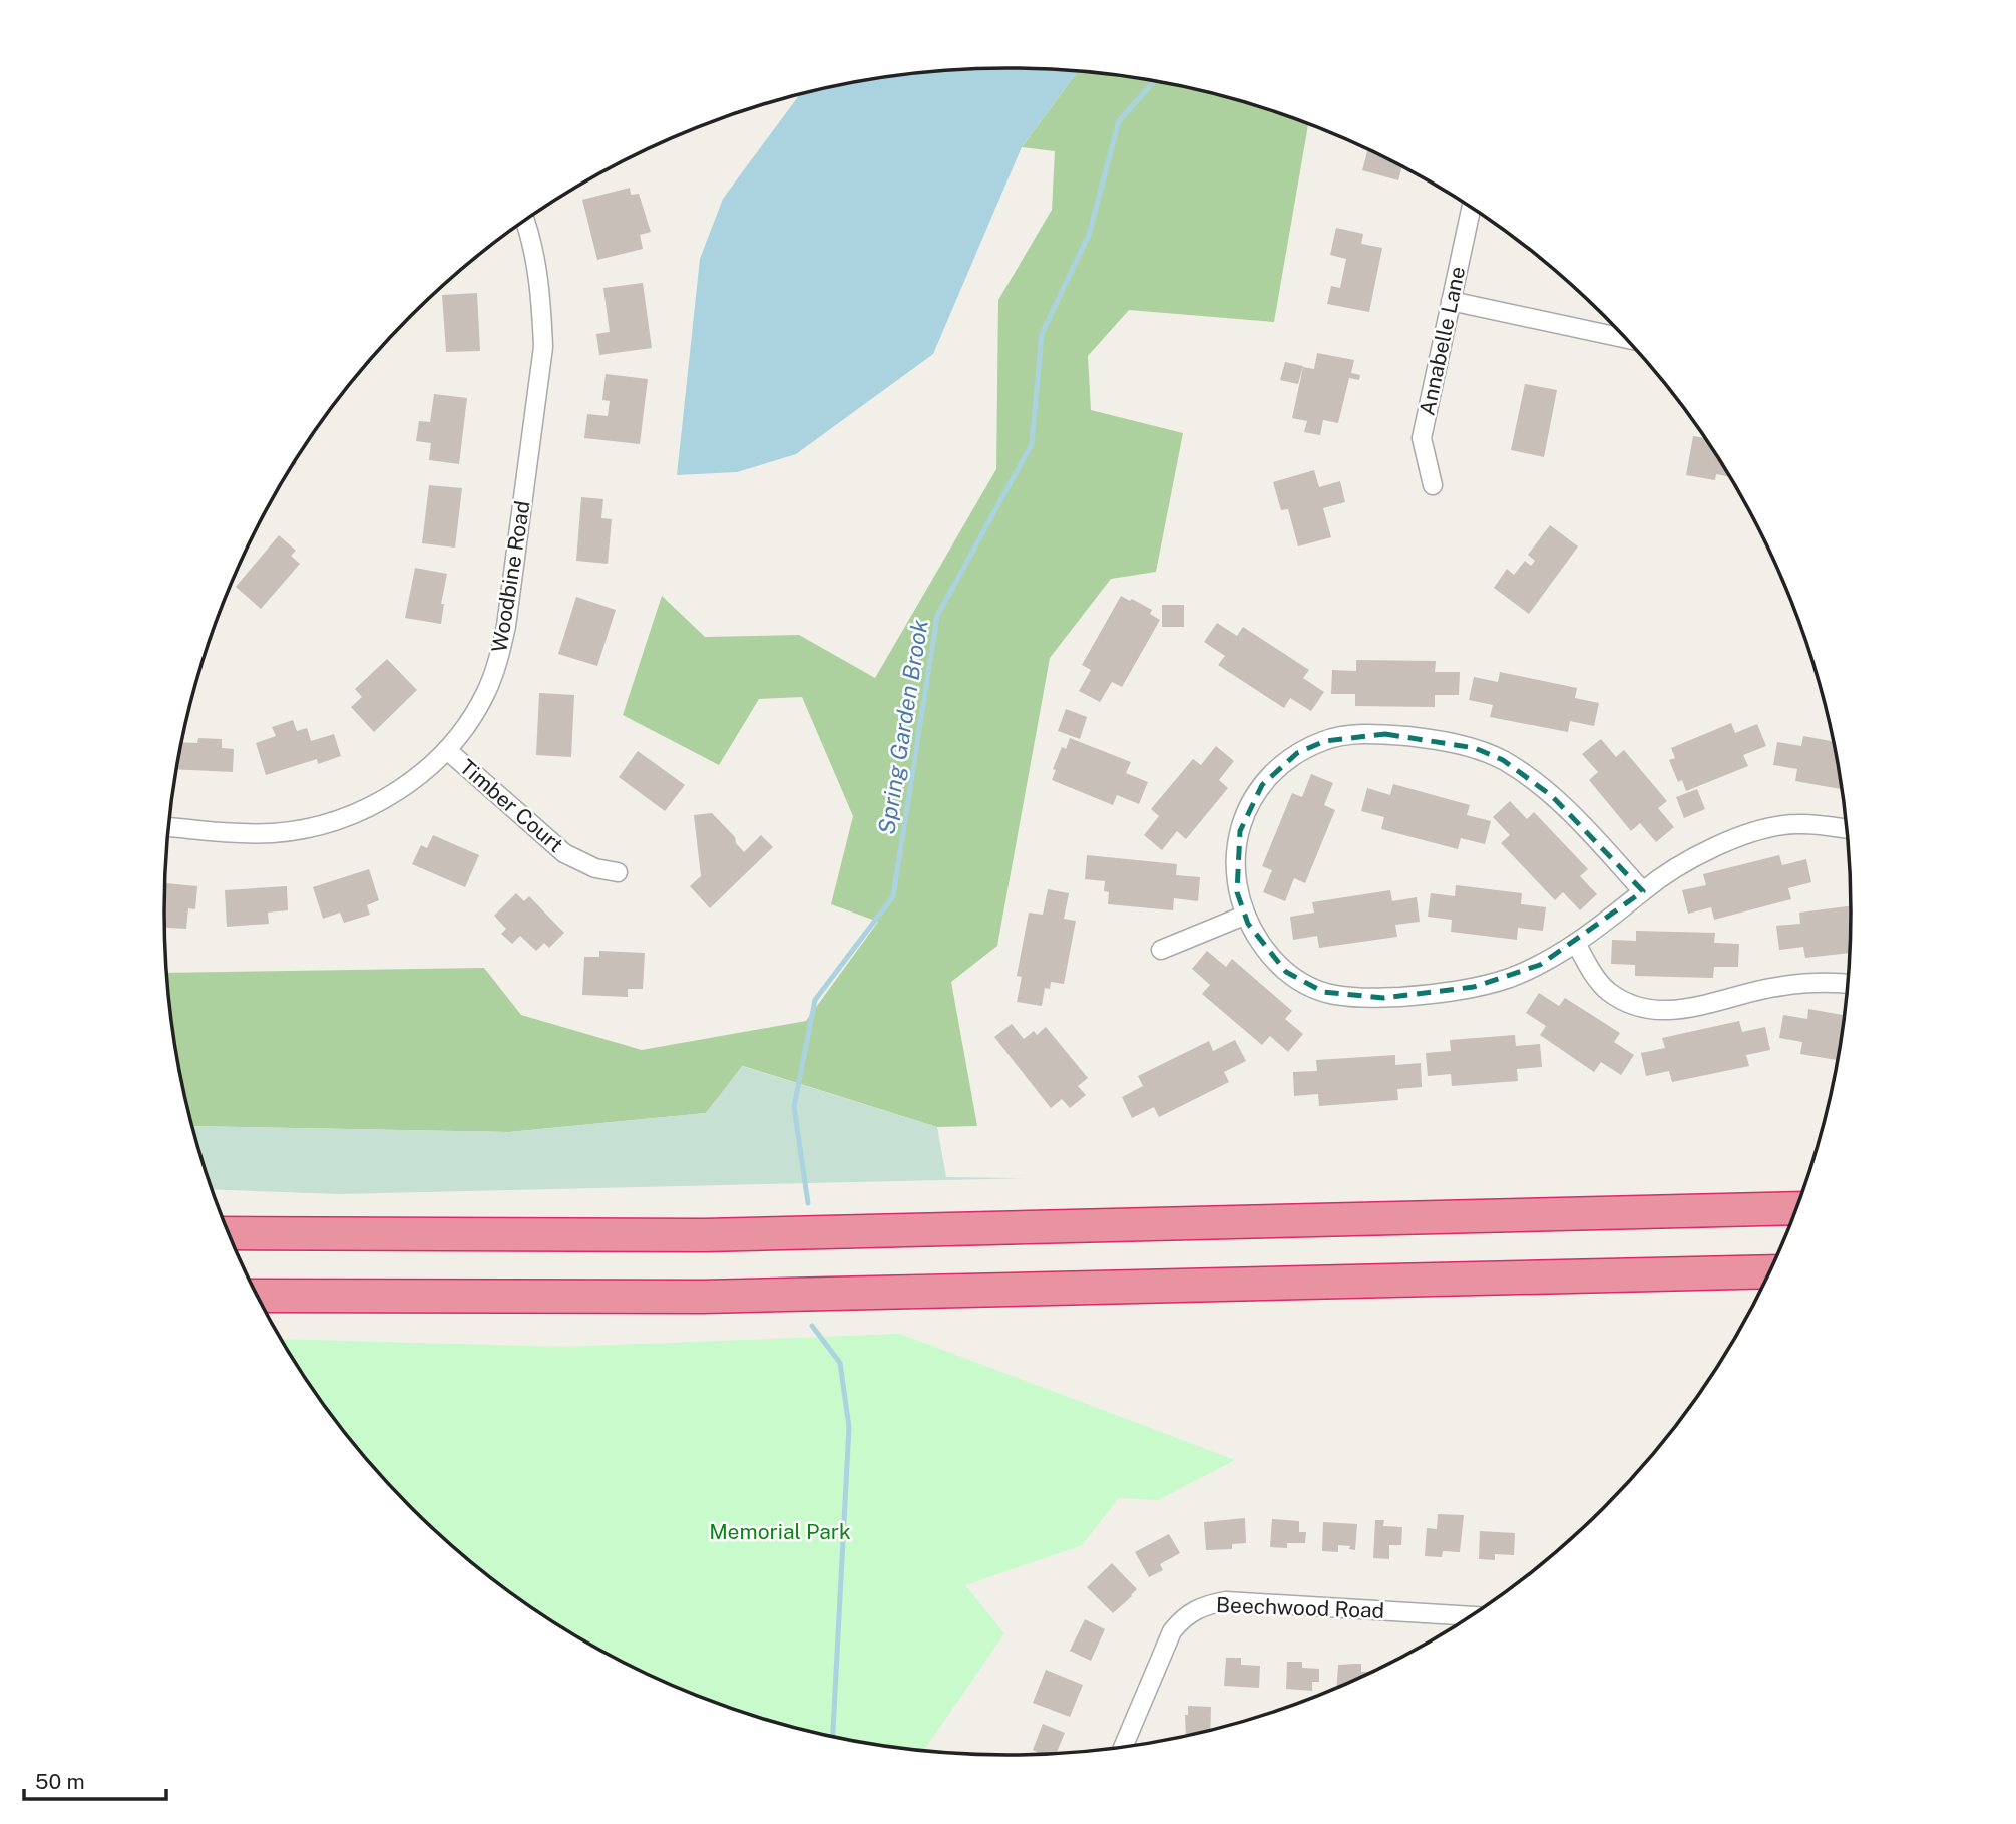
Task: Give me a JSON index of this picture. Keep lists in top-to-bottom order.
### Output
{
  "streets": {
    "street": [
      "Annabelle Lane",
      "Woodbine Road",
      "Timber Court",
      "Beechwood Road"
    ]
  },
  "crossings": [
    ["Woodbine Road", "Timber Court"]
  ],
  "water": ["Spring Garden Brook"],
  "parks": ["Memorial Park"],
  "scale_bar": "50 m"
}
